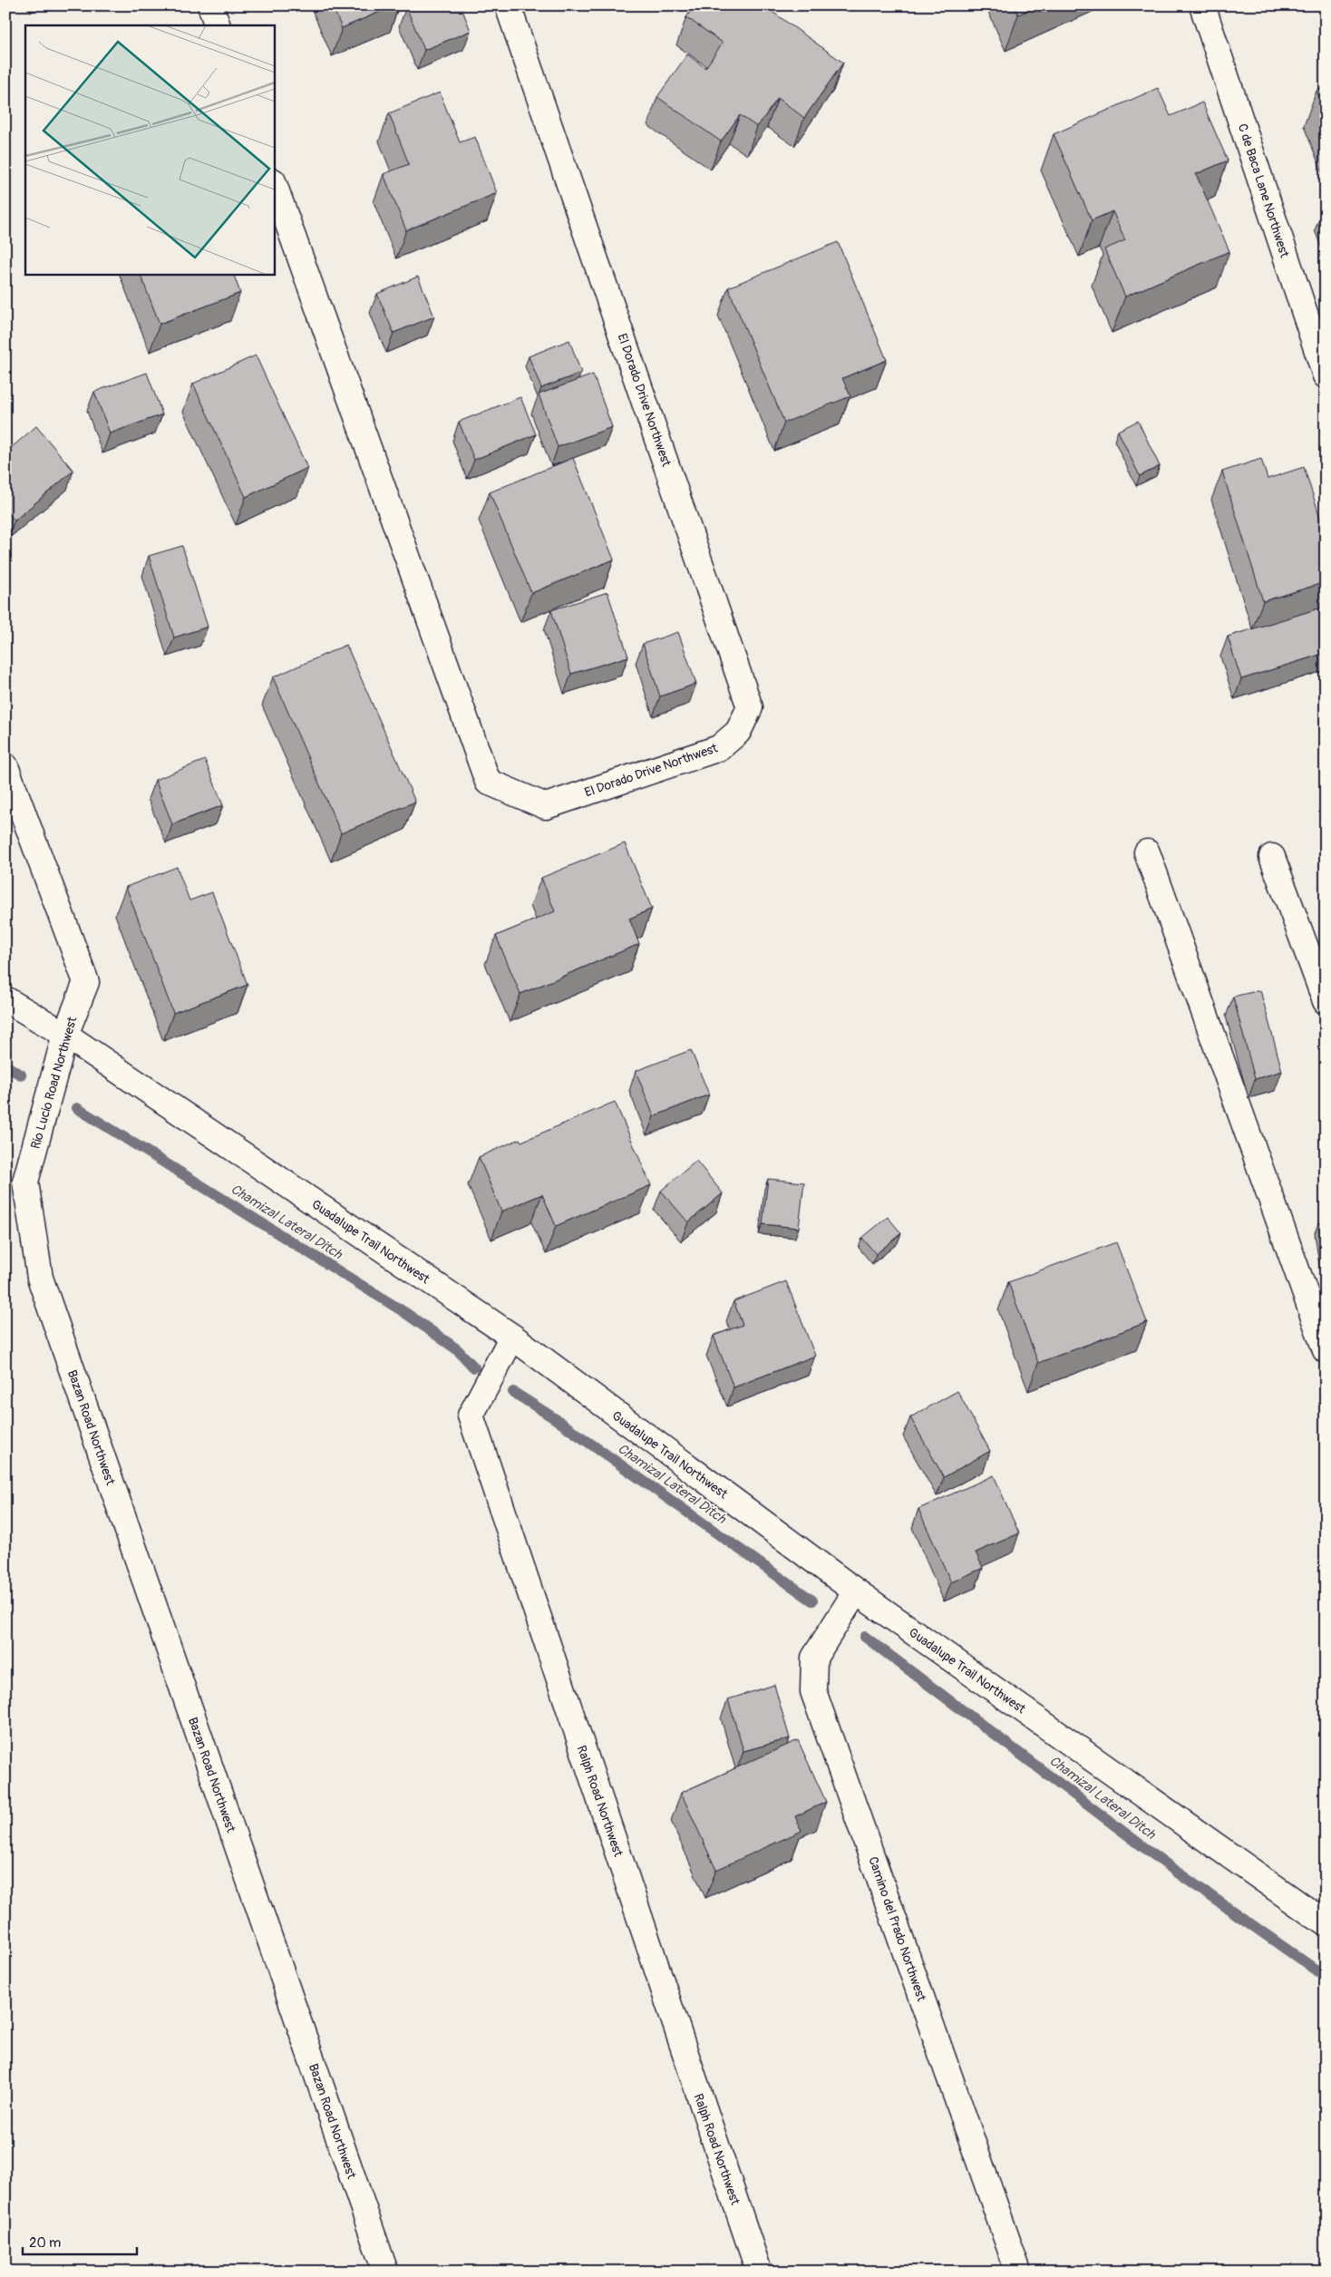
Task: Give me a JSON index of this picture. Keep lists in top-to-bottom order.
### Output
{
  "streets": {
    "street": [
      "C de Baca Lane Northwest",
      "El Dorado Drive Northwest",
      "Rio Lucio Road Northwest",
      "Guadalupe Trail Northwest",
      "Bazan Road Northwest",
      "Ralph Road Northwest",
      "Camino del Prado Northwest"
    ]
  },
  "crossings": [
    ["Rio Lucio Road Northwest", "Guadalupe Trail Northwest"],
    ["Rio Lucio Road Northwest", "Bazan Road Northwest"],
    ["Guadalupe Trail Northwest", "Ralph Road Northwest"],
    ["Guadalupe Trail Northwest", "Camino del Prado Northwest"]
  ],
  "water": ["Chamizal Lateral Ditch"],
  "scale_bar": "20 m"
}
